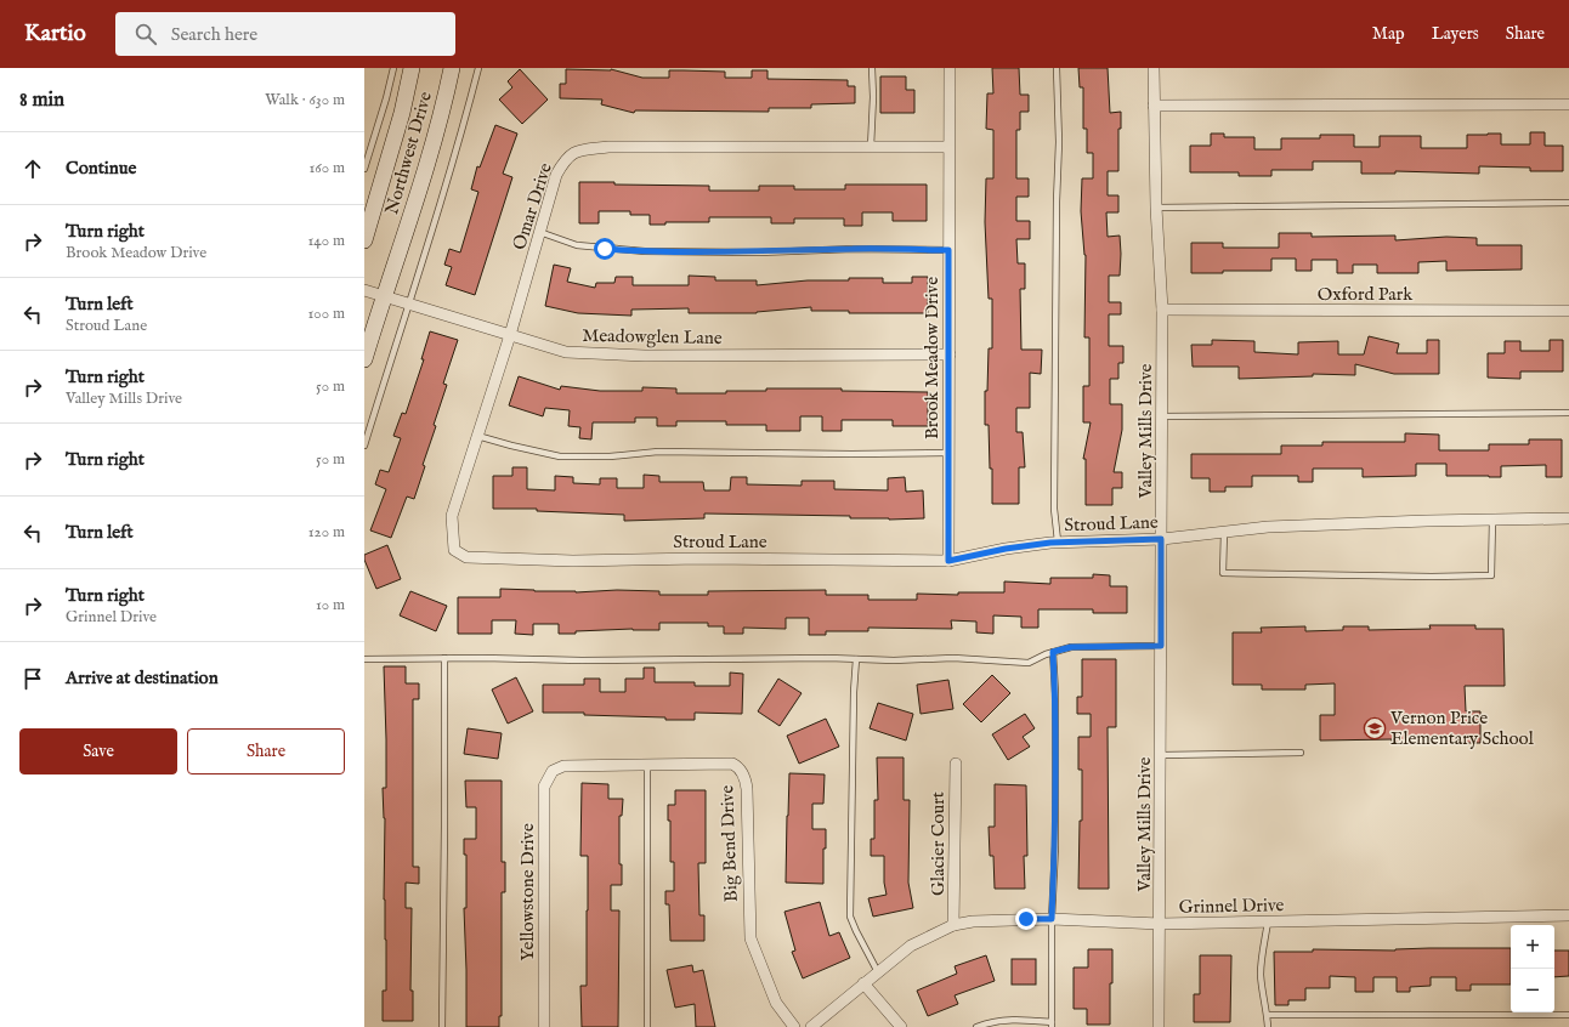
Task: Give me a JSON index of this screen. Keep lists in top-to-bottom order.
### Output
{
  "streets": {
    "main road": ["Northwest Drive"],
    "street": [
      "Omar Drive",
      "Oxford Park",
      "Meadowglen Lane",
      "Brook Meadow Drive",
      "Valley Mills Drive",
      "Stroud Lane",
      "Big Bend Drive",
      "Glacier Court",
      "Yellowstone Drive",
      "Grinnel Drive"
    ]
  },
  "crossings": [
    ["Northwest Drive", "Meadowglen Lane"],
    ["Omar Drive", "Meadowglen Lane"],
    ["Omar Drive", "Brook Meadow Drive"],
    ["Omar Drive", "Stroud Lane"],
    ["Oxford Park", "Valley Mills Drive"],
    ["Meadowglen Lane", "Brook Meadow Drive"],
    ["Brook Meadow Drive", "Stroud Lane"],
    ["Valley Mills Drive", "Stroud Lane"],
    ["Valley Mills Drive", "Grinnel Drive"],
    ["Big Bend Drive", "Yellowstone Drive"],
    ["Glacier Court", "Grinnel Drive"]
  ],
  "places": {
    "school or university": ["Vernon Price Elementary School"]
  },
  "page": {
    "header": "Kartio",
    "search": "Search here",
    "nav": ["Map", "Layers", "Share"],
    "heading": ["8 min", "Walk · 630 m"],
    "list": [
      ["Continue", "160 m"],
      ["Turn right", "Brook Meadow Drive", "140 m"],
      ["Turn left", "Stroud Lane", "100 m"],
      ["Turn right", "Valley Mills Drive", "50 m"],
      ["Turn right", "50 m"],
      ["Turn left", "120 m"],
      ["Turn right", "Grinnel Drive", "10 m"],
      "Arrive at destination"
    ],
    "buttons": ["Save", "Share"],
    "map_buttons": ["+", "−"]
  }
}
